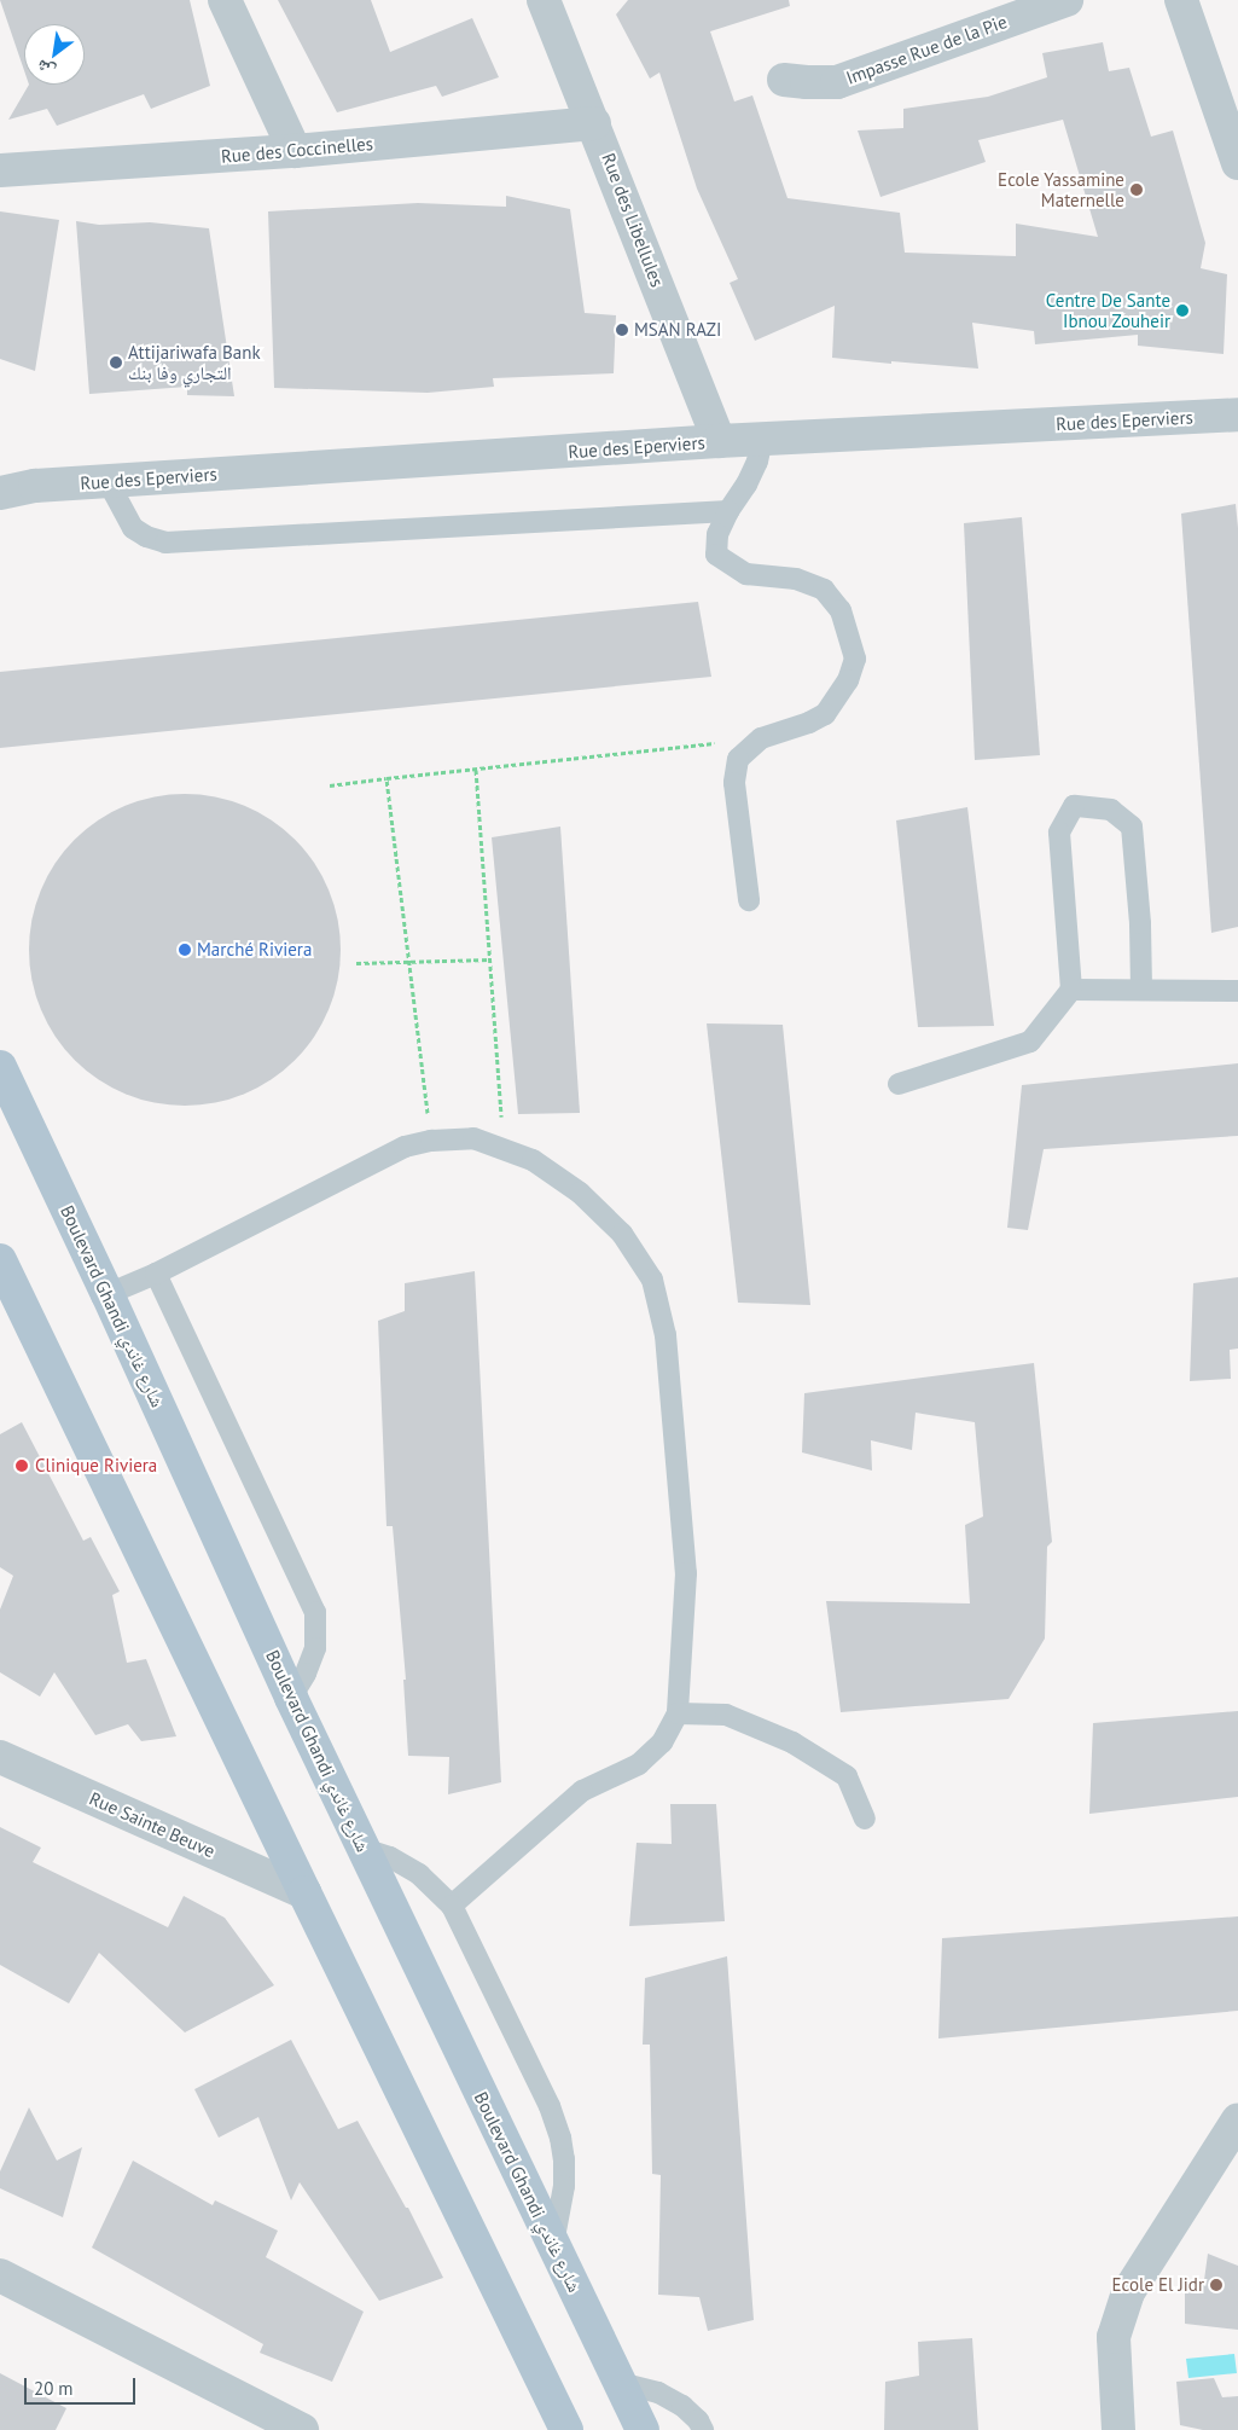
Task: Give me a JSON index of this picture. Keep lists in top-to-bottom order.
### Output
{
  "streets": {
    "main road": ["Boulevard Ghandi شارع غاندي"],
    "street": [
      "Impasse Rue de la Pie",
      "Rue des Coccinelles",
      "Rue des Libellules",
      "Rue des Eperviers",
      "Rue Sainte Beuve"
    ]
  },
  "crossings": [
    ["Rue des Coccinelles", "Rue des Libellules"],
    ["Rue des Libellules", "Rue des Eperviers"]
  ],
  "places": [
    "Ecole Yassamine Maternelle",
    "Centre De Sante Ibnou Zouheir",
    "MSAN RAZI",
    "Attijariwafa Bank التجاري وفا بنك",
    "Marché Riviera",
    "Clinique Riviera",
    "Ecole El Jidr"
  ],
  "scale_bar": "20 m",
  "north": "bottom left"
}
